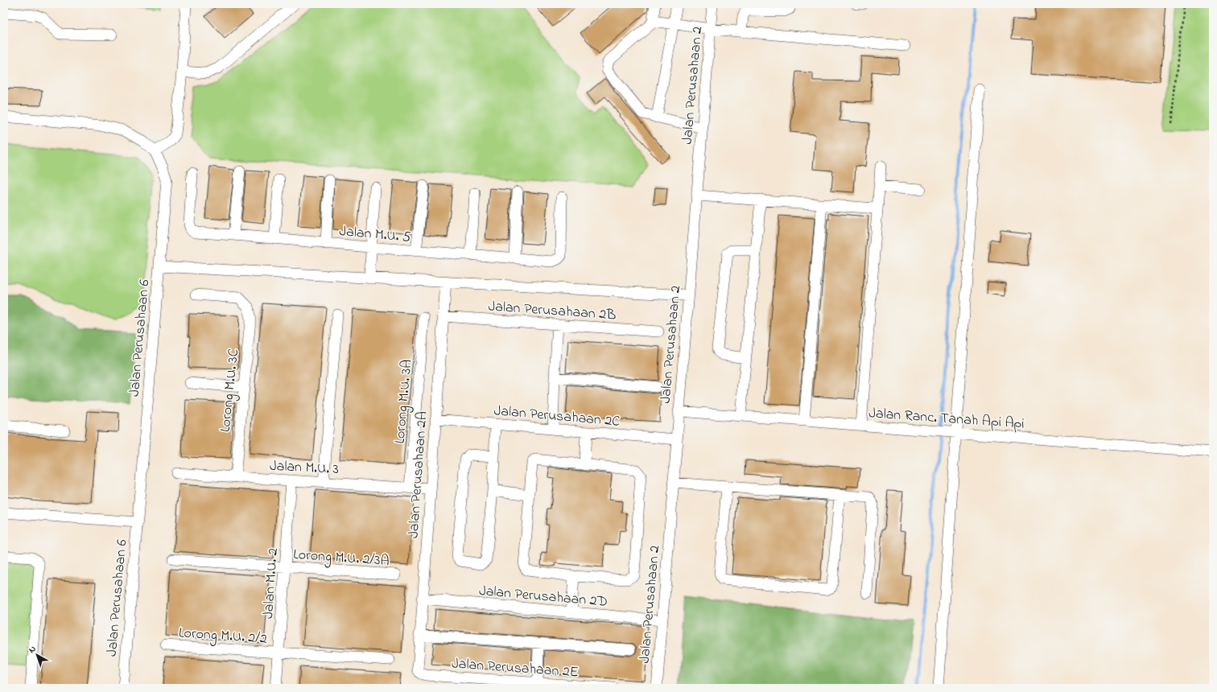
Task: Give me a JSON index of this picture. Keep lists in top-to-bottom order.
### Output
{
  "streets": {
    "street": [
      "Jalan Perusahaan 2",
      "Jalan M.U. 5",
      "Jalan Perusahaan 2B",
      "Jalan Perusahaan 6",
      "Lorong M.U. 3C",
      "Lorong M.U. 3A",
      "Jalan Perusahaan 2C",
      "Jalan Ranc. Tanah Api Api",
      "Jalan M.U. 3",
      "Jalan Perusahaan 2A",
      "Lorong M.U. 2/3A",
      "Jalan M.U. 2",
      "Jalan Perusahaan 2D",
      "Lorong M.U. 2/2",
      "Jalan Perusahaan 2E"
    ]
  },
  "crossings": [
    ["Jalan Perusahaan 2", "Jalan Perusahaan 2C"],
    ["Jalan Perusahaan 2", "Jalan Ranc. Tanah Api Api"],
    ["Jalan Perusahaan 2", "Jalan Perusahaan 2D"],
    ["Jalan Perusahaan 2B", "Jalan Perusahaan 2A"],
    ["Lorong M.U. 3C", "Jalan M.U. 3"],
    ["Lorong M.U. 3A", "Jalan M.U. 3"],
    ["Jalan Perusahaan 2C", "Jalan Perusahaan 2A"],
    ["Jalan M.U. 3", "Jalan Perusahaan 2A"],
    ["Jalan M.U. 3", "Jalan M.U. 2"],
    ["Jalan Perusahaan 2A", "Jalan Perusahaan 2D"],
    ["Jalan Perusahaan 2A", "Jalan Perusahaan 2E"],
    ["Lorong M.U. 2/3A", "Jalan M.U. 2"],
    ["Jalan M.U. 2", "Lorong M.U. 2/2"]
  ],
  "north": "top left"
}
